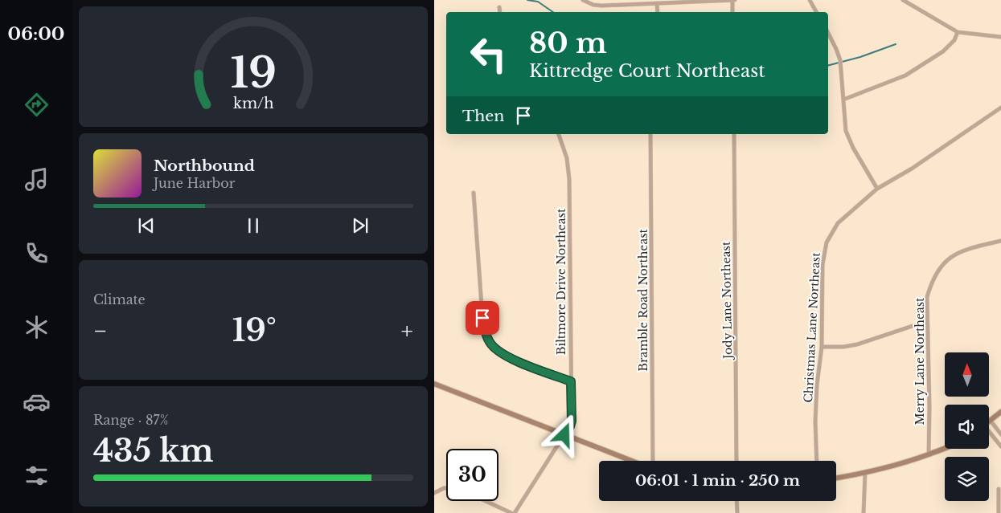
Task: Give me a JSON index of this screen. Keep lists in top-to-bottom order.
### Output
{
  "streets": {
    "street": [
      "Biltmore Drive Northeast",
      "Bramble Road Northeast",
      "Jody Lane Northeast",
      "Christmas Lane Northeast",
      "Merry Lane Northeast"
    ]
  },
  "north": "top",
  "page": {
    "tabs": "06:00",
    "turn": ["80 m", "Kittredge Court Northeast"],
    "then": "Then",
    "song": ["Northbound", "June Harbor"],
    "tile": [
      "Climate",
      ["Range · 87%", "435 km"]
    ],
    "heat": ["−", "19°", "+"],
    "limit": "30",
    "trip": "06:01 · 1 min · 250 m",
    "gauge": ["19", "km/h"]
  }
}
